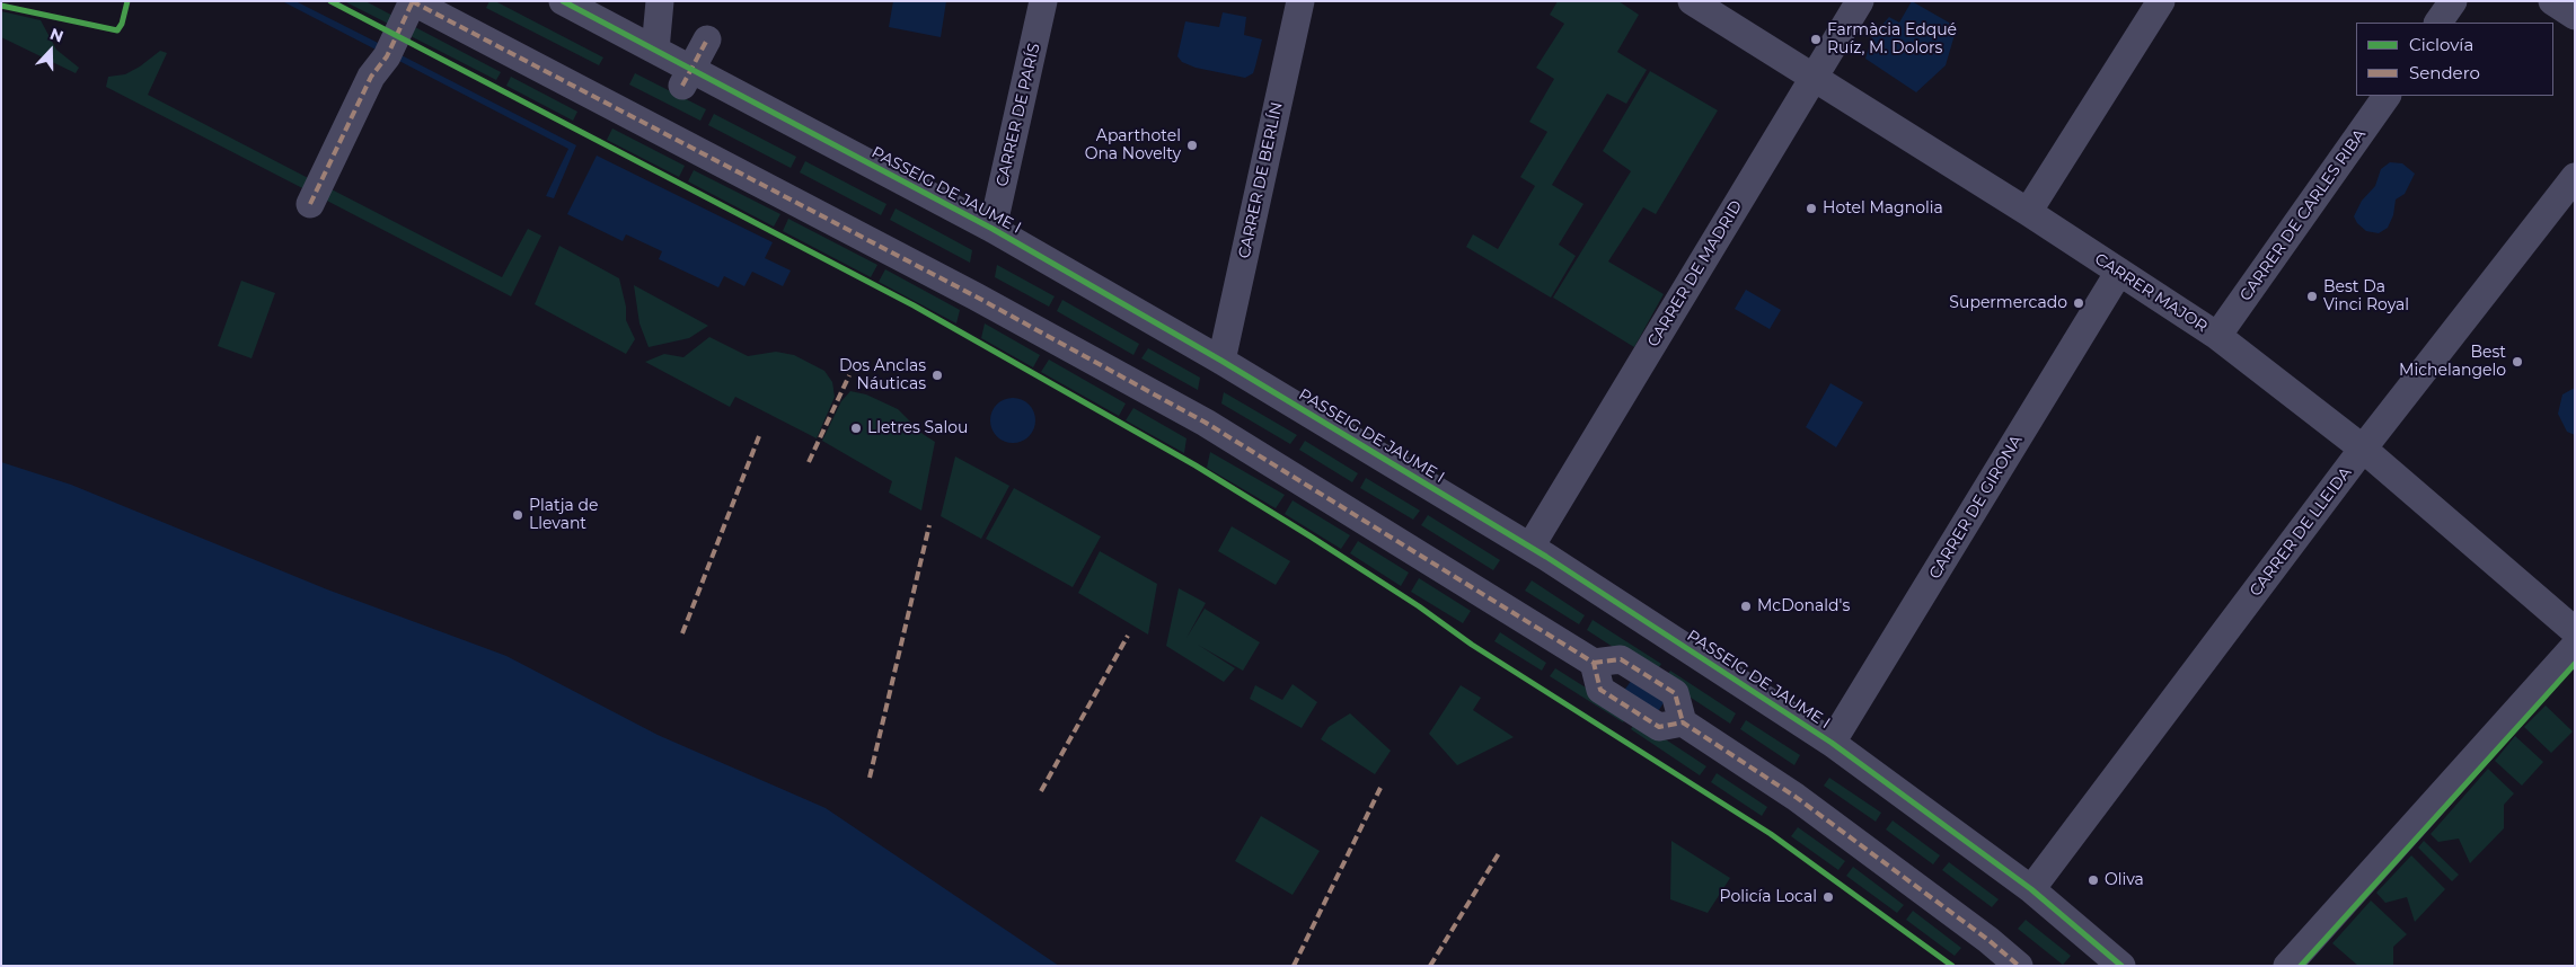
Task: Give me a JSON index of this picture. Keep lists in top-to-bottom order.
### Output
{
  "streets": {
    "street": [
      "CARRER DE PARÍS",
      "CARRER DE BERLÍN",
      "PASSEIG DE JAUME I",
      "CARRER DE CARLES RIBA",
      "CARRER DE MADRID",
      "CARRER MAJOR",
      "CARRER DE GIRONA",
      "CARRER DE LLEIDA"
    ]
  },
  "crossings": [
    ["CARRER DE PARÍS", "PASSEIG DE JAUME I"],
    ["CARRER DE BERLÍN", "PASSEIG DE JAUME I"],
    ["PASSEIG DE JAUME I", "CARRER DE MADRID"],
    ["PASSEIG DE JAUME I", "CARRER DE GIRONA"],
    ["PASSEIG DE JAUME I", "CARRER DE LLEIDA"],
    ["CARRER DE CARLES RIBA", "CARRER MAJOR"],
    ["CARRER DE MADRID", "CARRER MAJOR"],
    ["CARRER MAJOR", "CARRER DE GIRONA"],
    ["CARRER MAJOR", "CARRER DE LLEIDA"]
  ],
  "places": [
    "Farmàcia Edqué Ruíz, M. Dolors",
    "Aparthotel Ona Novelty",
    "Hotel Magnolia",
    "Best Da Vinci Royal",
    "Supermercado",
    "Best Michelangelo",
    "Dos Anclas Náuticas",
    "Lletres Salou",
    "Platja de Llevant",
    "McDonald's",
    "Oliva",
    "Policía Local"
  ],
  "legend": ["Ciclovía", "Sendero"],
  "north": "top"
}
